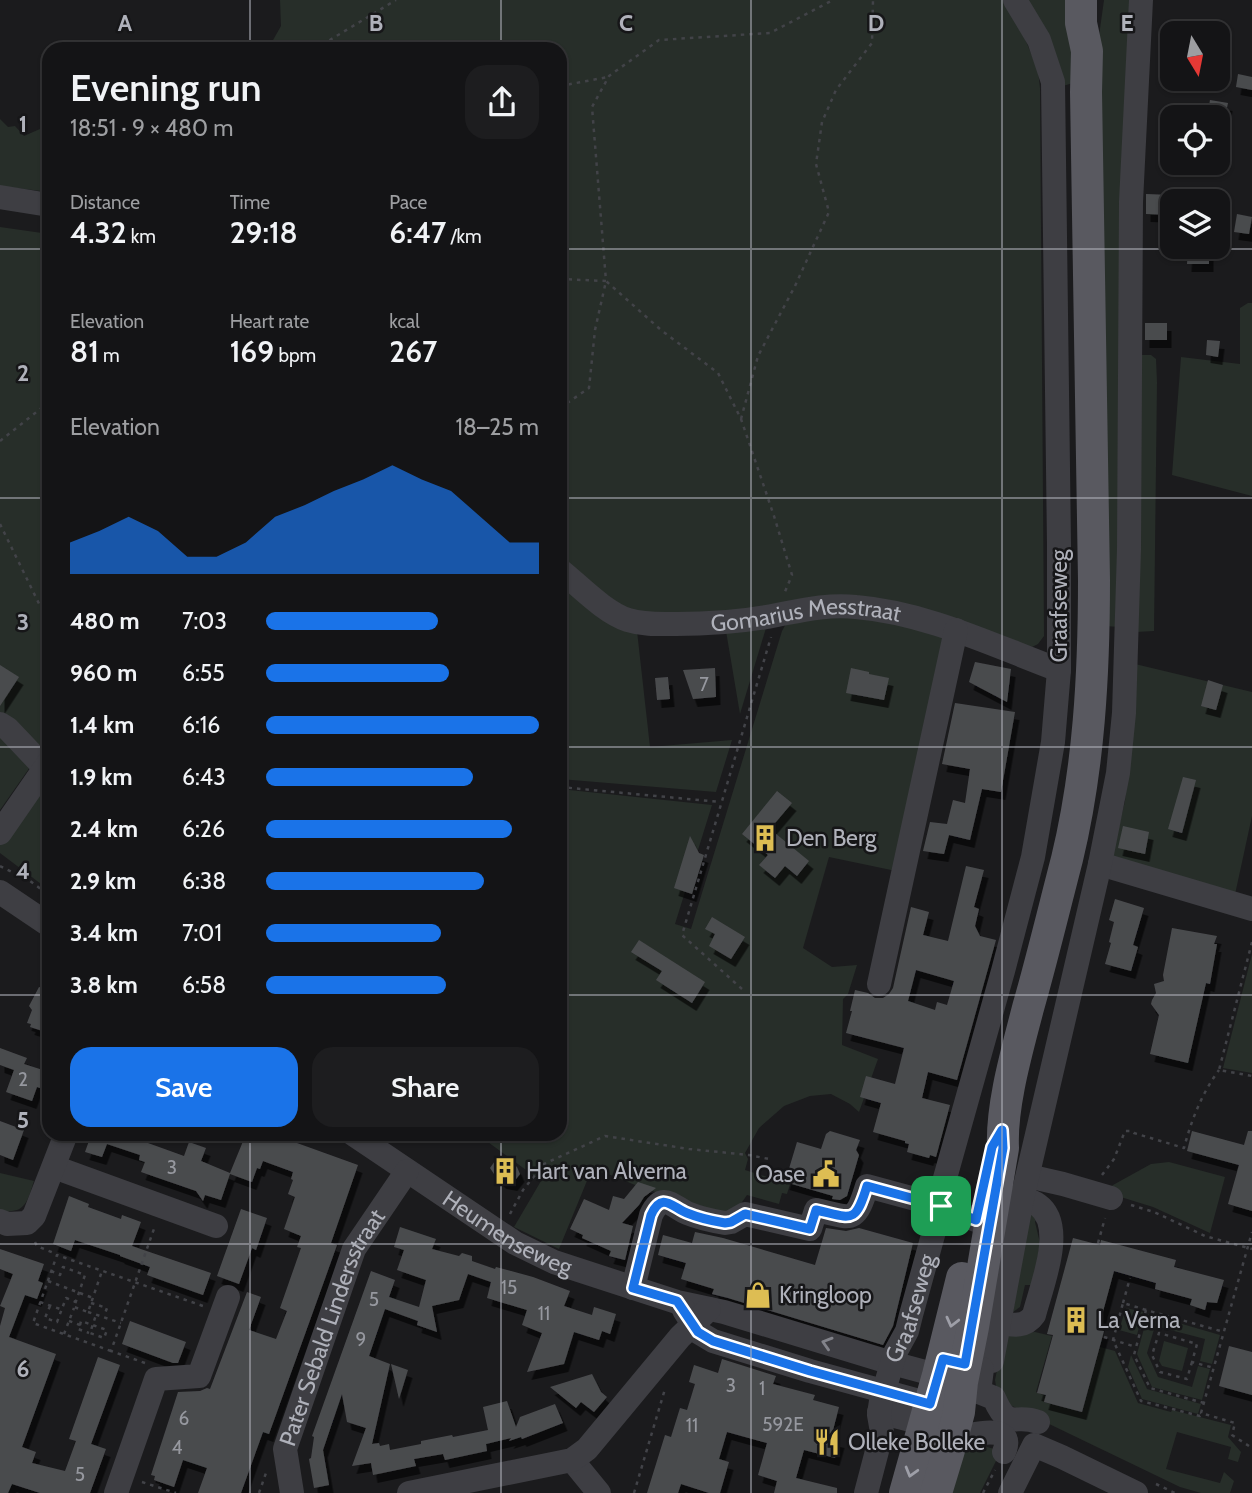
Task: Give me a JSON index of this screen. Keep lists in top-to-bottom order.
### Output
{
  "streets": {
    "main road": ["Graafseweg"],
    "street": ["Gomarius Messtraat", "Heumenseweg", "Pater Sebald Lindersstraat"]
  },
  "crossings": [
    ["Graafseweg", "Gomarius Messtraat"],
    ["Graafseweg", "Heumenseweg"],
    ["Heumenseweg", "Pater Sebald Lindersstraat"]
  ],
  "places": {
    "building": ["Den Berg", "Hart van Alverna", "La Verna"],
    "public building": ["Oase"],
    "shop": ["Kringloop"],
    "restaurant": ["Olleke Bolleke"]
  },
  "house_numbers": [
    "7",
    "2",
    "3",
    "15",
    "5",
    "11",
    "9",
    "3",
    "1",
    "6",
    "592E",
    "11",
    "4",
    "5"
  ],
  "north": "bottom",
  "page": {
    "heading": ["Evening run", "18:51 · 9 × 480 m"],
    "stats": [
      ["Distance", "4.32 km"],
      ["Time", "29:18"],
      ["Pace", "6:47 /km"],
      ["Elevation", "81 m"],
      ["Heart rate", "169 bpm"],
      ["kcal", "267"]
    ],
    "chart": ["Elevation", "18–25 m"],
    "list": [
      {
        "name": "480 m",
        "note": "7:03"
      },
      {
        "name": "960 m",
        "note": "6:55"
      },
      {
        "name": "1.4 km",
        "note": "6:16"
      },
      {
        "name": "1.9 km",
        "note": "6:43"
      },
      {
        "name": "2.4 km",
        "note": "6:26"
      },
      {
        "name": "2.9 km",
        "note": "6:38"
      },
      {
        "name": "3.4 km",
        "note": "7:01"
      },
      {
        "name": "3.8 km",
        "note": "6:58"
      }
    ],
    "buttons": ["Save", "Share"]
  },
  "grid": {
    "columns": [
      "A",
      "B",
      "C",
      "D",
      "E"
    ],
    "rows": [
      "1",
      "2",
      "3",
      "4",
      "5",
      "6"
    ]
  }
}
